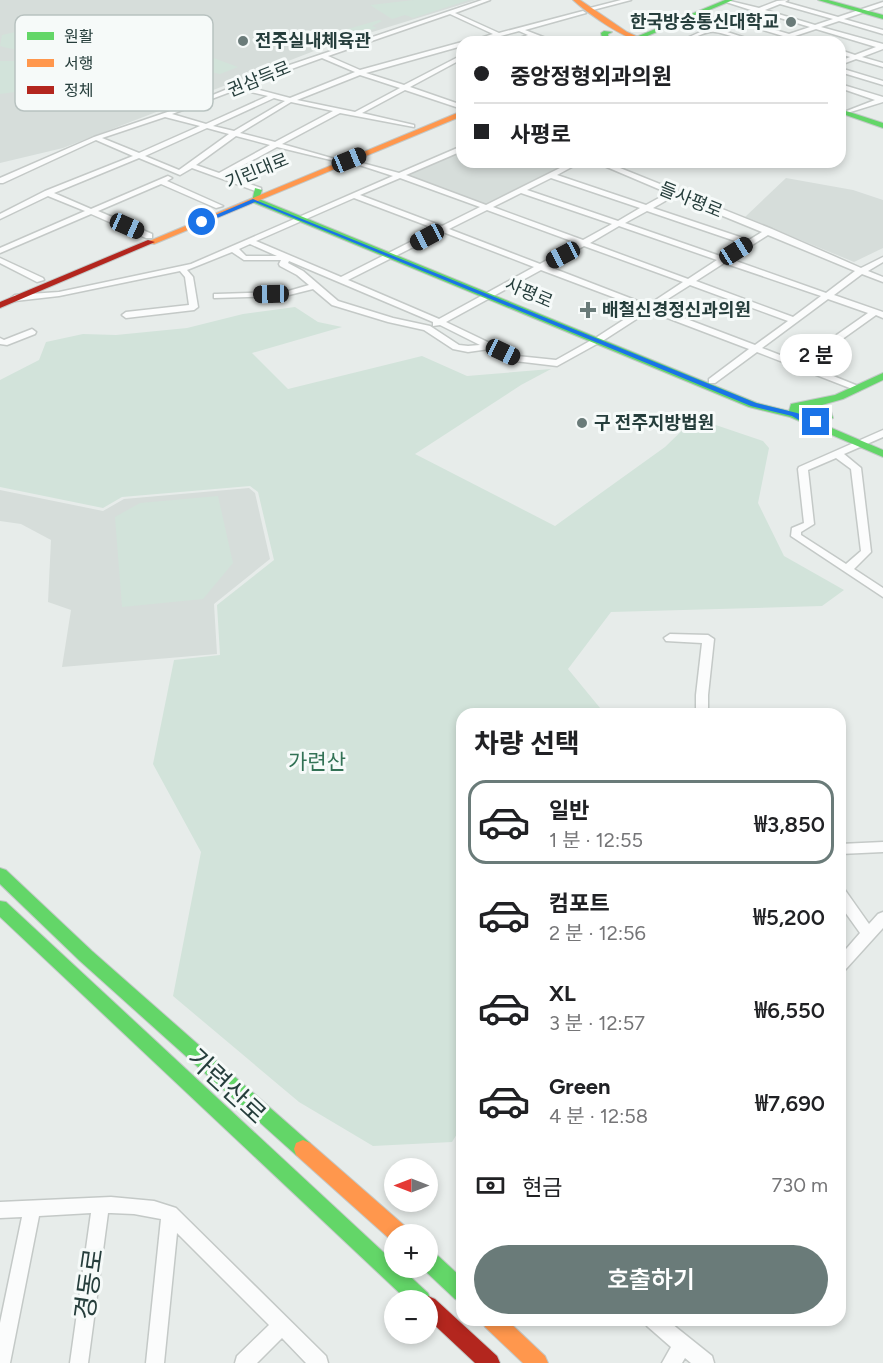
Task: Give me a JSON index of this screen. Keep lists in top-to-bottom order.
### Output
{
  "streets": {
    "street": [
      "권삼득로",
      "기린대로",
      "들사평로",
      "사평로",
      "가련산로",
      "경동로"
    ]
  },
  "crossings": [
    ["기린대로", "사평로"]
  ],
  "parks": ["가련산"],
  "places": {
    "other": ["한국방송통신대학교", "전주실내체육관", "구 전주지방법원"],
    "health": ["배철신경정신과의원"]
  },
  "legend": ["원활", "서행", "정체"],
  "north": "left",
  "page": {
    "banner": ["중앙정형외과의원", "사평로"],
    "bubble": "2 분",
    "heading": "차량 선택",
    "list": [
      {
        "name": "일반",
        "note": "1 분 · 12:55",
        "value": "₩3,850"
      },
      {
        "name": "컴포트",
        "note": "2 분 · 12:56",
        "value": "₩5,200"
      },
      {
        "name": "XL",
        "note": "3 분 · 12:57",
        "value": "₩6,550"
      },
      {
        "name": "Green",
        "note": "4 분 · 12:58",
        "value": "₩7,690"
      }
    ],
    "pay": ["현금", "730 m"],
    "map_buttons": ["+", "−"],
    "buttons": "호출하기"
  }
}
